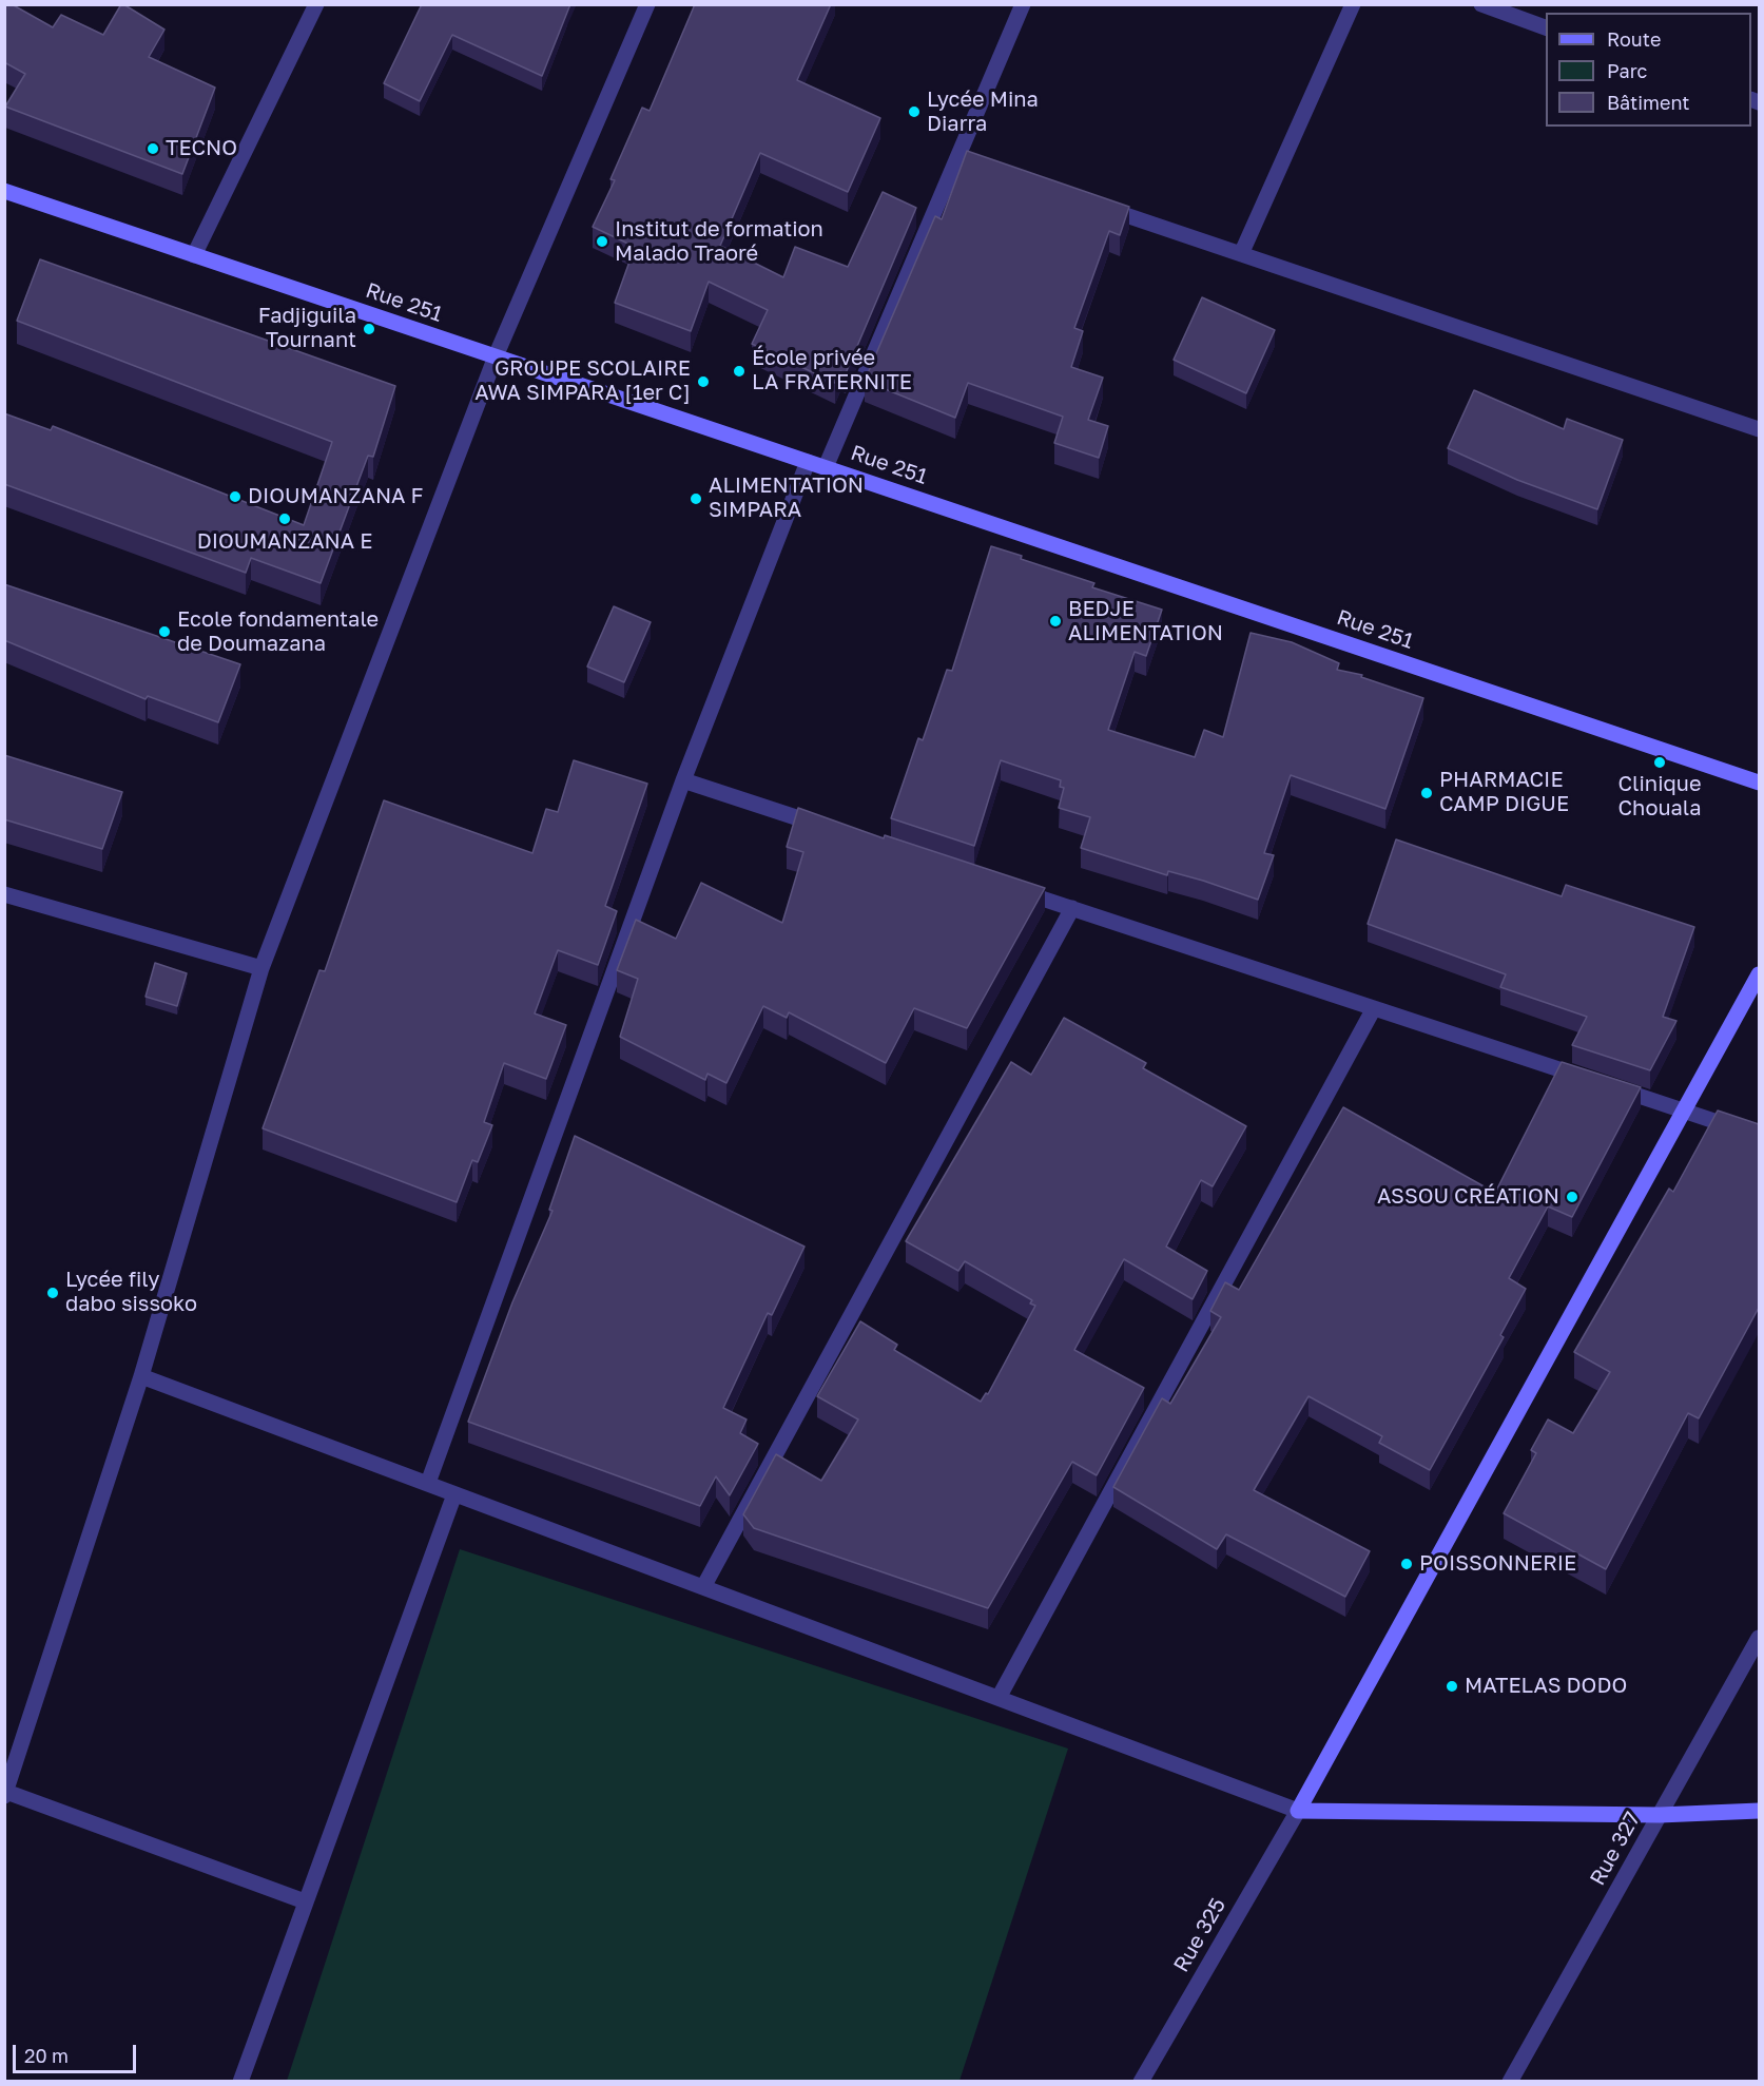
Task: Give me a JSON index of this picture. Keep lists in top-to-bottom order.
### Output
{
  "streets": {
    "main road": ["Rue 251"],
    "street": ["Rue 327", "Rue 325"]
  },
  "places": [
    "Lycée Mina Diarra",
    "TECNO",
    "Institut de formation Malado Traoré",
    "Fadjiguila Tournant",
    "École privée LA FRATERNITE",
    "GROUPE SCOLAIRE AWA SIMPARA [1er C]",
    "DIOUMANZANA F",
    "ALIMENTATION SIMPARA",
    "DIOUMANZANA E",
    "BEDJE ALIMENTATION",
    "Ecole fondamentale de Doumazana",
    "Clinique Chouala",
    "PHARMACIE CAMP DIGUE",
    "ASSOU CRÉATION",
    "Lycée fily dabo sissoko",
    "POISSONNERIE",
    "MATELAS DODO"
  ],
  "legend": ["Route", "Parc", "Bâtiment"],
  "scale_bar": "20 m"
}
